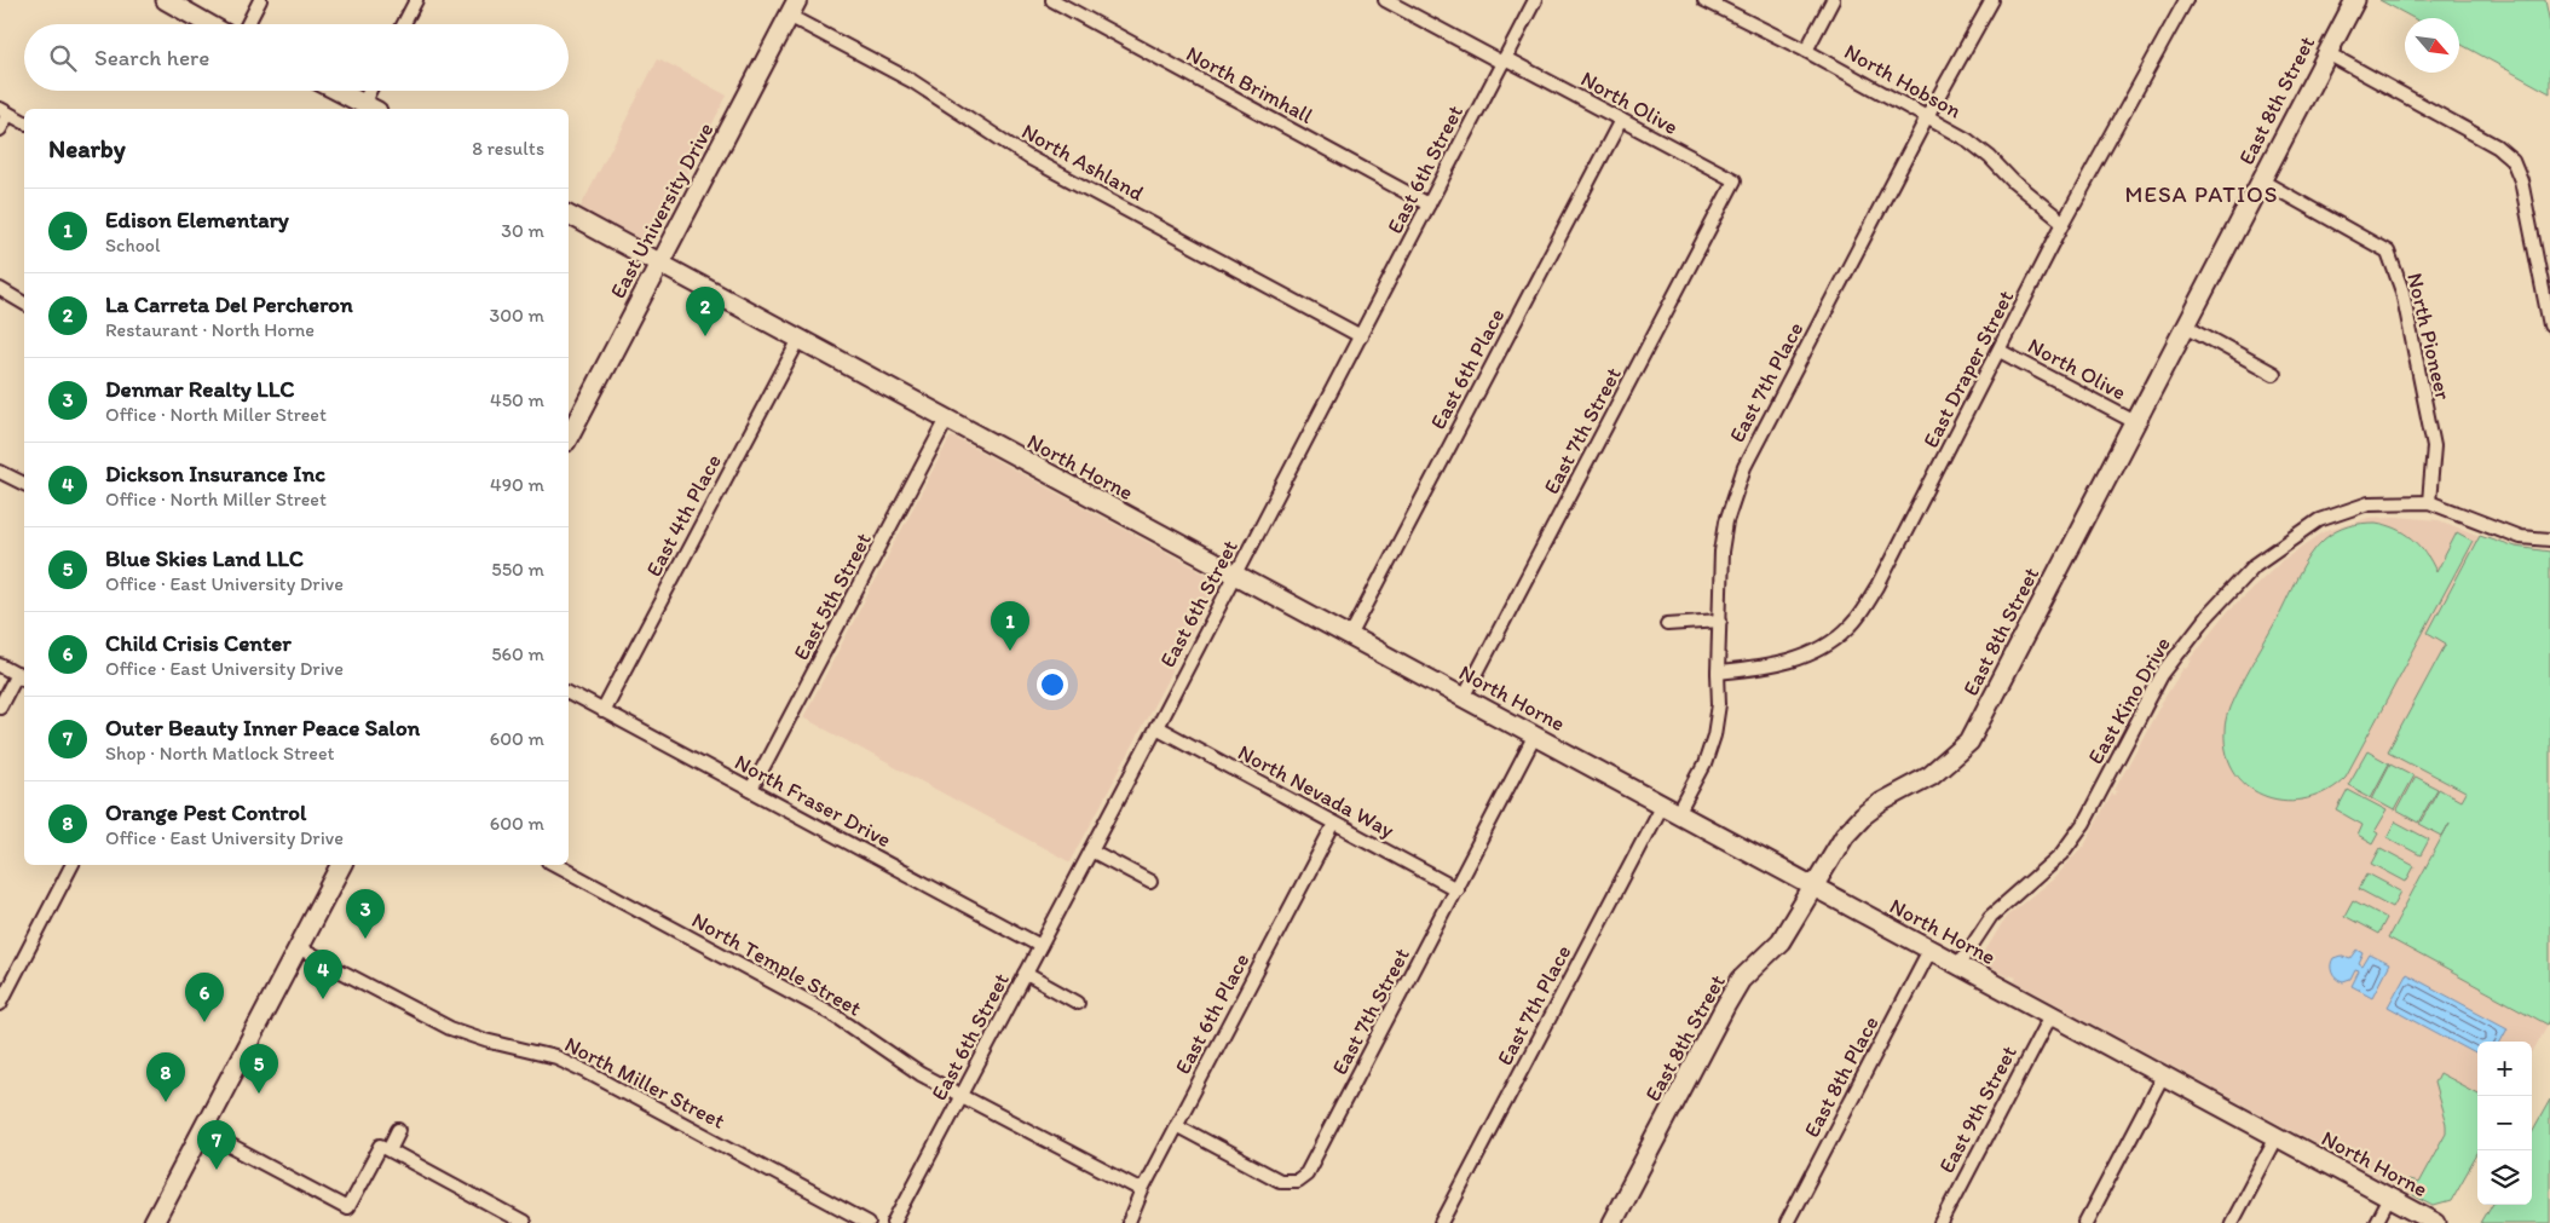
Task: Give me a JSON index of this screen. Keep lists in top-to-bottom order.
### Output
{
  "streets": {
    "street": [
      "North Hobson",
      "North Brimhall",
      "East 8th Street",
      "North Olive",
      "North Ashland",
      "East 6th Street",
      "East University Drive",
      "North Pioneer",
      "East 6th Place",
      "East Draper Street",
      "East 7th Place",
      "East 7th Street",
      "North Horne",
      "East 4th Place",
      "East 5th Street",
      "East Kino Drive",
      "North Nevada Way",
      "North Fraser Drive",
      "North Temple Street",
      "East 8th Place",
      "North Miller Street",
      "East 9th Street"
    ]
  },
  "crossings": [
    ["North Hobson", "East Draper Street"],
    ["North Hobson", "East 7th Place"],
    ["North Brimhall", "East 6th Street"],
    ["East 8th Street", "North Olive"],
    ["East 8th Street", "North Pioneer"],
    ["East 8th Street", "North Horne"],
    ["North Olive", "East 6th Street"],
    ["North Olive", "East 6th Place"],
    ["North Olive", "East Draper Street"],
    ["North Olive", "East 7th Street"],
    ["North Ashland", "East 6th Street"],
    ["North Ashland", "East University Drive"],
    ["East 6th Street", "North Horne"],
    ["East 6th Street", "North Nevada Way"],
    ["East 6th Street", "North Fraser Drive"],
    ["East 6th Street", "North Temple Street"],
    ["East University Drive", "North Horne"],
    ["North Pioneer", "East Kino Drive"],
    ["East 6th Place", "East 7th Street"],
    ["East 6th Place", "North Horne"],
    ["East 6th Place", "North Nevada Way"],
    ["East 6th Place", "North Temple Street"],
    ["East Draper Street", "East 7th Place"],
    ["East 7th Place", "North Horne"],
    ["East 7th Street", "North Horne"],
    ["East 7th Street", "North Nevada Way"],
    ["North Horne", "East 4th Place"],
    ["North Horne", "East 5th Street"],
    ["North Horne", "East Kino Drive"],
    ["North Horne", "East 8th Place"],
    ["North Horne", "East 9th Street"],
    ["East 4th Place", "North Fraser Drive"],
    ["East 5th Street", "North Fraser Drive"]
  ],
  "districts": ["MESA PATIOS"],
  "north": "bottom right",
  "page": {
    "search": "Search here",
    "heading": ["Nearby", "8 results"],
    "list": [
      {
        "mark": "1",
        "name": "Edison Elementary",
        "note": "School",
        "value": "30 m"
      },
      {
        "mark": "2",
        "name": "La Carreta Del Percheron",
        "note": "Restaurant · North Horne",
        "value": "300 m"
      },
      {
        "mark": "3",
        "name": "Denmar Realty LLC",
        "note": "Office · North Miller Street",
        "value": "450 m"
      },
      {
        "mark": "4",
        "name": "Dickson Insurance Inc",
        "note": "Office · North Miller Street",
        "value": "490 m"
      },
      {
        "mark": "5",
        "name": "Blue Skies Land LLC",
        "note": "Office · East University Drive",
        "value": "550 m"
      },
      {
        "mark": "6",
        "name": "Child Crisis Center",
        "note": "Office · East University Drive",
        "value": "560 m"
      },
      {
        "mark": "7",
        "name": "Outer Beauty Inner Peace Salon",
        "note": "Shop · North Matlock Street",
        "value": "600 m"
      },
      {
        "mark": "8",
        "name": "Orange Pest Control",
        "note": "Office · East University Drive",
        "value": "600 m"
      }
    ],
    "pins": [
      "2",
      "1",
      "3",
      "4",
      "6",
      "5",
      "8",
      "7"
    ],
    "map_buttons": ["+", "−"]
  }
}
